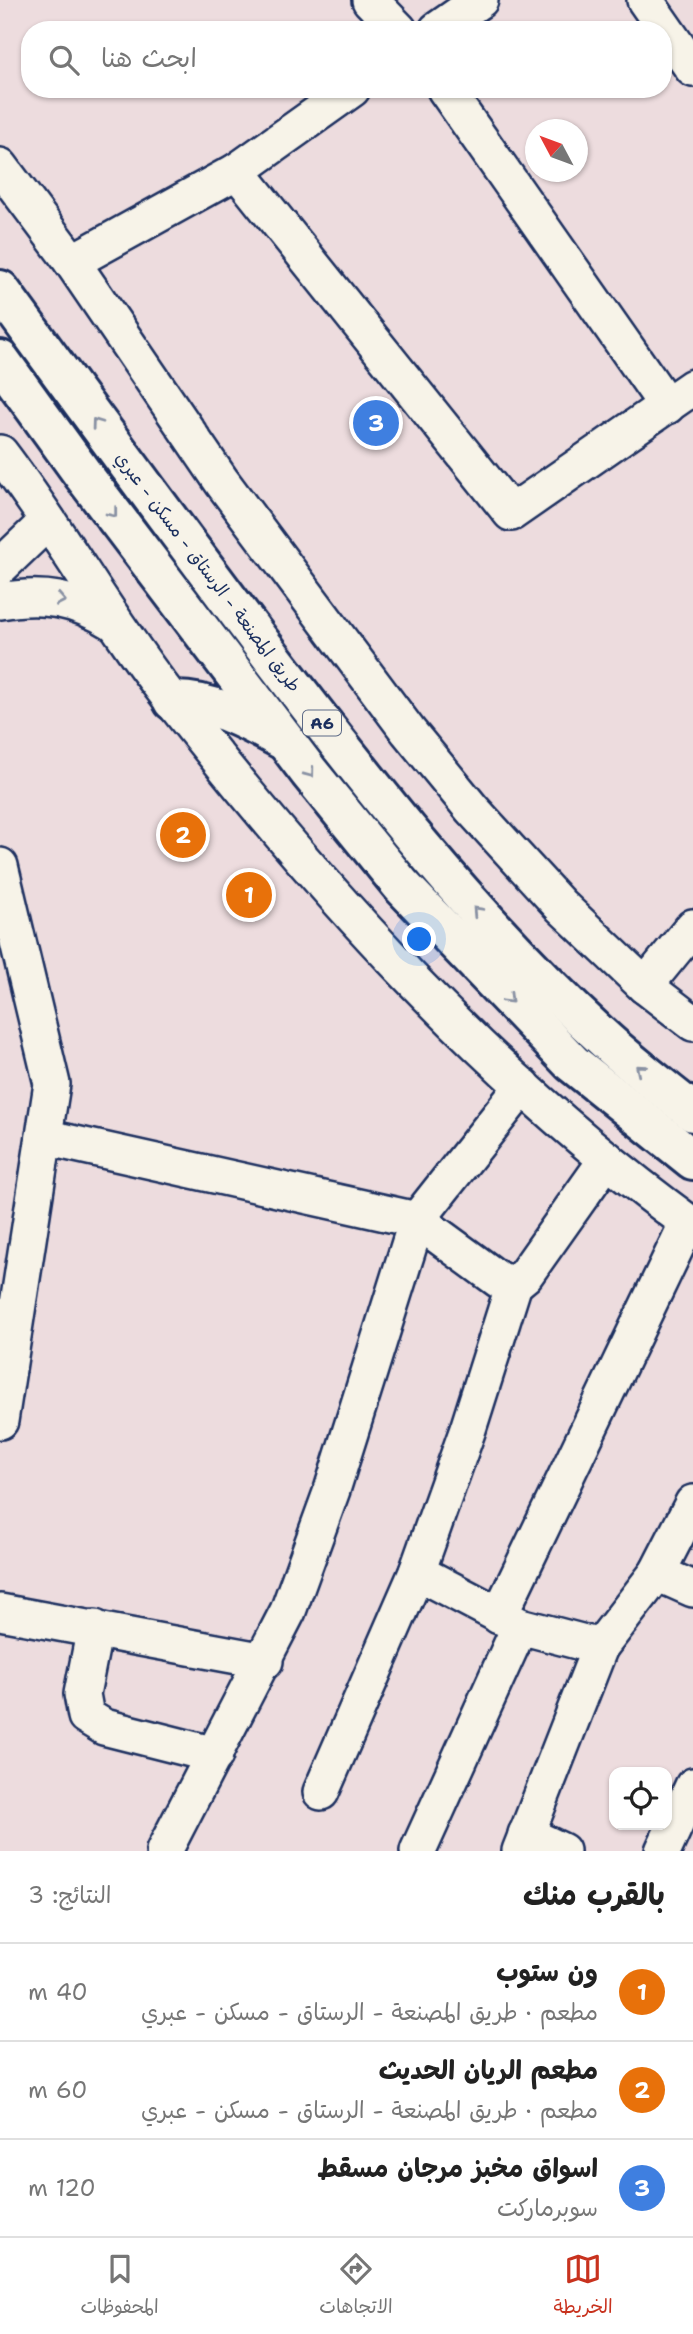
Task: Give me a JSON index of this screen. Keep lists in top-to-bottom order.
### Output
{
  "streets": {
    "highway": ["طريق المصنعة - الرستاق - مسكن - عبري", "A6"]
  },
  "north": "top left",
  "page": {
    "search": "ابحث هنا",
    "pins": ["3", "2", "1"],
    "heading": ["بالقرب منك", "النتائج: 3"],
    "list": [
      {
        "mark": "1",
        "name": "ون ستوب",
        "note": "مطعم · طريق المصنعة - الرستاق - مسكن - عبري",
        "value": "40 m"
      },
      {
        "mark": "2",
        "name": "مطعم الريان الحديث",
        "note": "مطعم · طريق المصنعة - الرستاق - مسكن - عبري",
        "value": "60 m"
      },
      {
        "mark": "3",
        "name": "اسواق مخبز مرجان مسقط",
        "note": "سوبرماركت",
        "value": "120 m"
      }
    ],
    "nav": ["الخريطة", "الاتجاهات", "المحفوظات"]
  }
}
